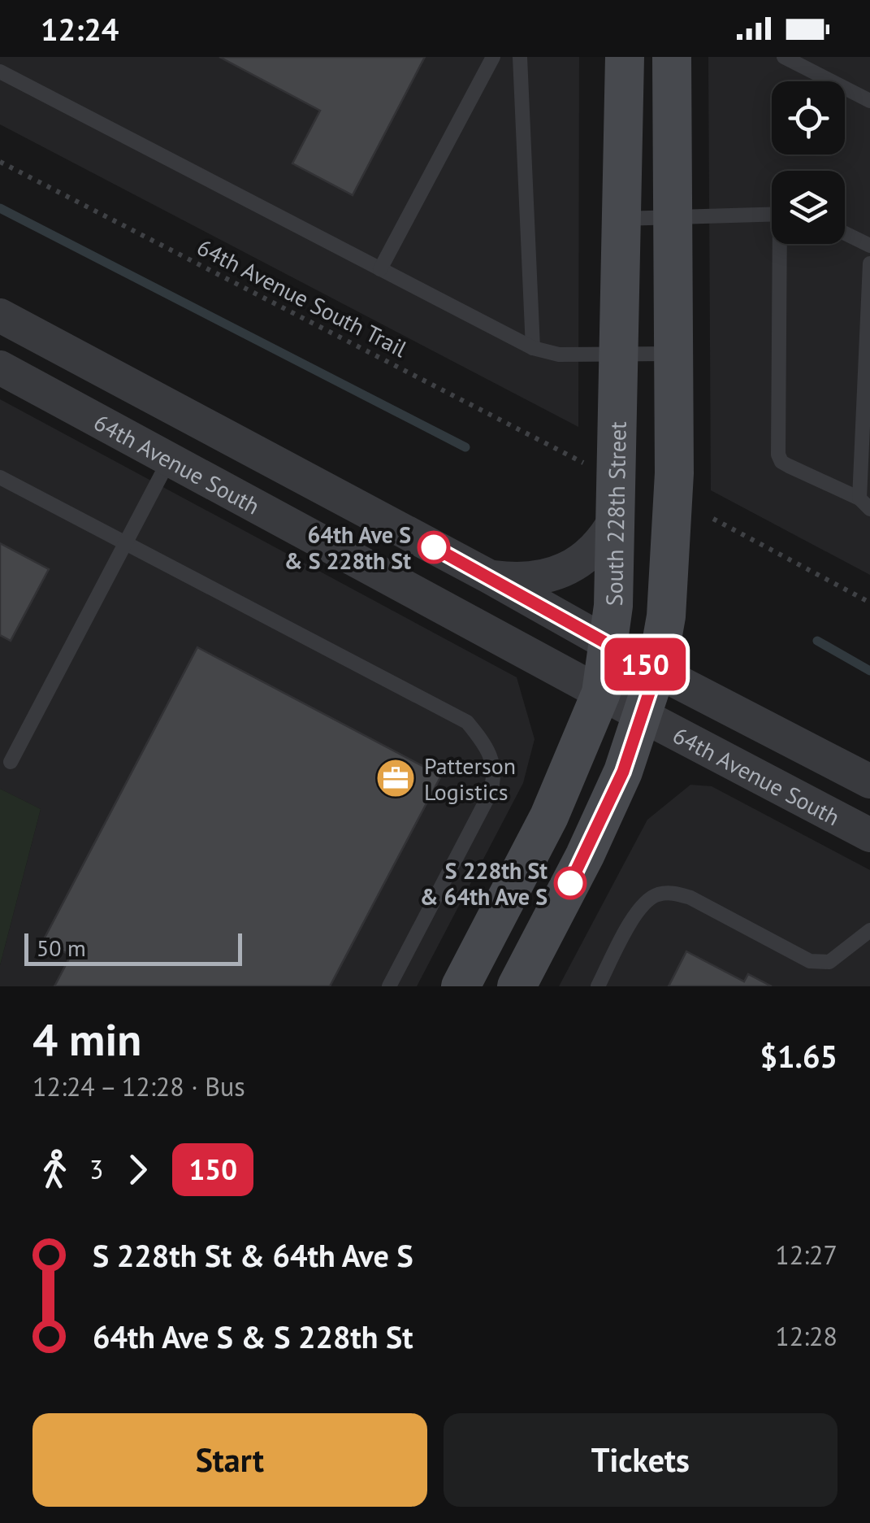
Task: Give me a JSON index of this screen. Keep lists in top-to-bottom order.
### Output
{
  "streets": {
    "main road": ["South 228th Street"],
    "street": ["64th Avenue South"],
    "path": ["64th Avenue South Trail"]
  },
  "crossings": [
    ["64th Avenue South", "South 228th Street"]
  ],
  "places": {
    "other": ["64th Ave S & S 228th St", "S 228th St & 64th Ave S"],
    "office": ["Patterson Logistics"]
  },
  "lines": ["bus line 150"],
  "scale_bar": "50 m",
  "page": {
    "status": "12:24",
    "on_map": "150",
    "scale": "50 m",
    "heading": ["4 min", "12:24 – 12:28 · Bus", "$1.65"],
    "legs": ["3", "150"],
    "list": [
      {
        "name": "S 228th St & 64th Ave S",
        "value": "12:27"
      },
      {
        "name": "64th Ave S & S 228th St",
        "value": "12:28"
      }
    ],
    "buttons": ["Start", "Tickets"]
  }
}
